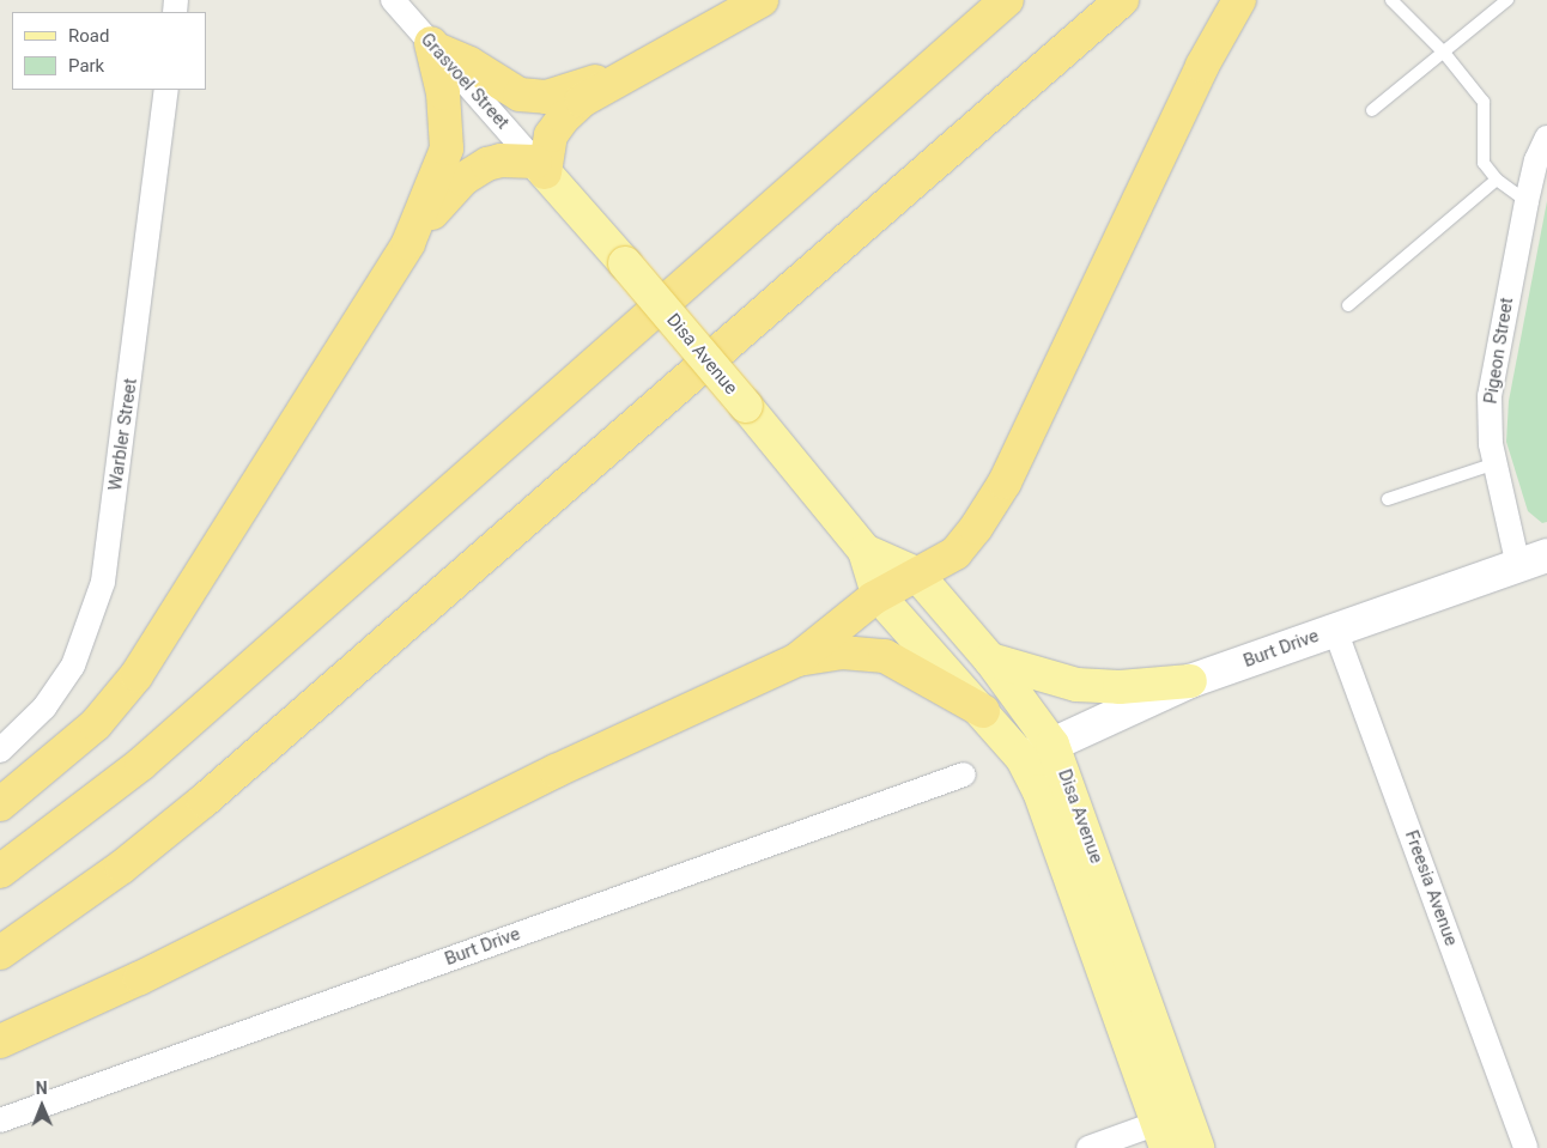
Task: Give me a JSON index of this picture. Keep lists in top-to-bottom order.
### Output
{
  "streets": {
    "main road": ["Disa Avenue"],
    "street": [
      "Grasvoel Street",
      "Pigeon Street",
      "Warbler Street",
      "Burt Drive",
      "Freesia Avenue"
    ]
  },
  "crossings": [
    ["Grasvoel Street", "Disa Avenue"],
    ["Pigeon Street", "Burt Drive"],
    ["Disa Avenue", "Burt Drive"],
    ["Burt Drive", "Freesia Avenue"]
  ],
  "legend": ["Road", "Park"],
  "north": "top"
}
